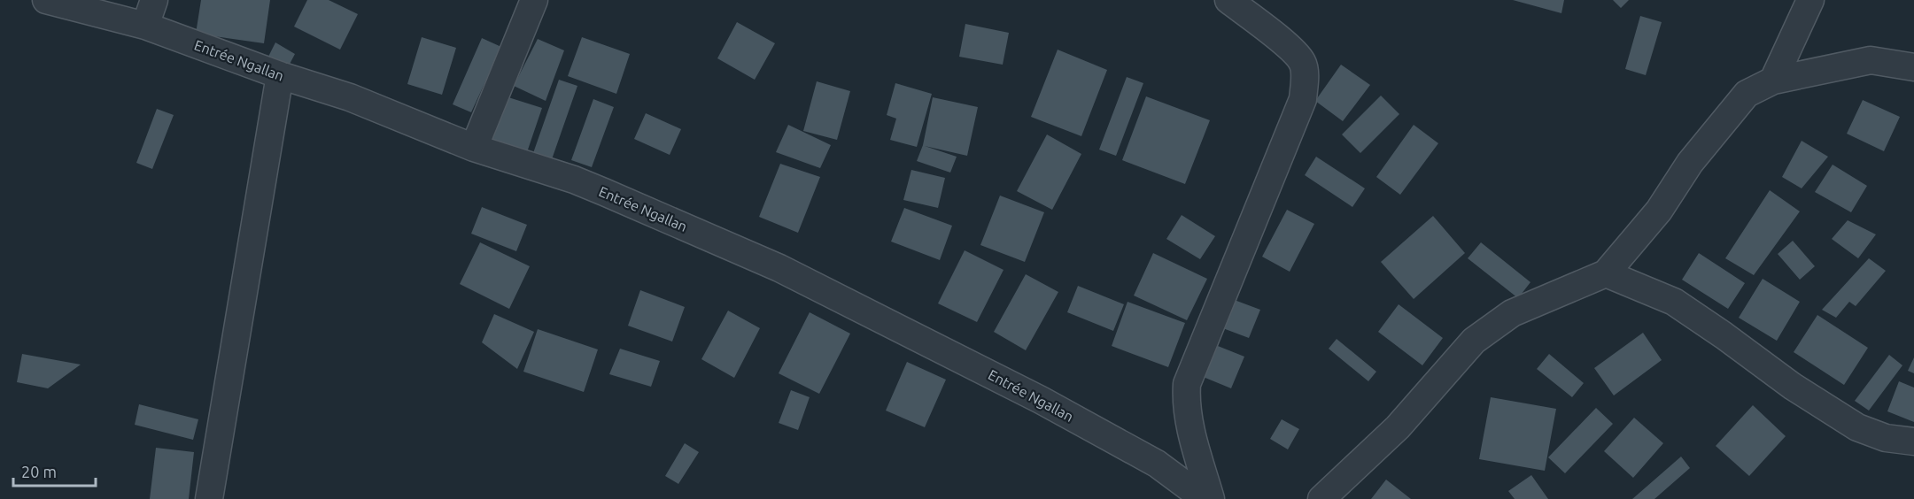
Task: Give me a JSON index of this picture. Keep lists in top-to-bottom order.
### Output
{
  "streets": {
    "street": ["Entrée Ngallan"]
  },
  "scale_bar": "20 m"
}
